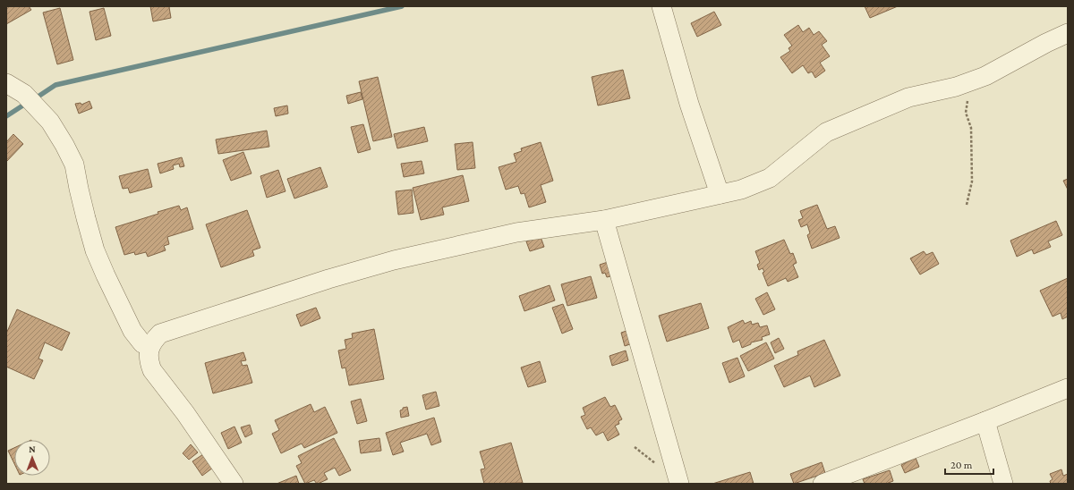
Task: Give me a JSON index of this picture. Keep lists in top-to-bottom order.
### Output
{
  "scale_bar": "20 m",
  "north": "top"
}
